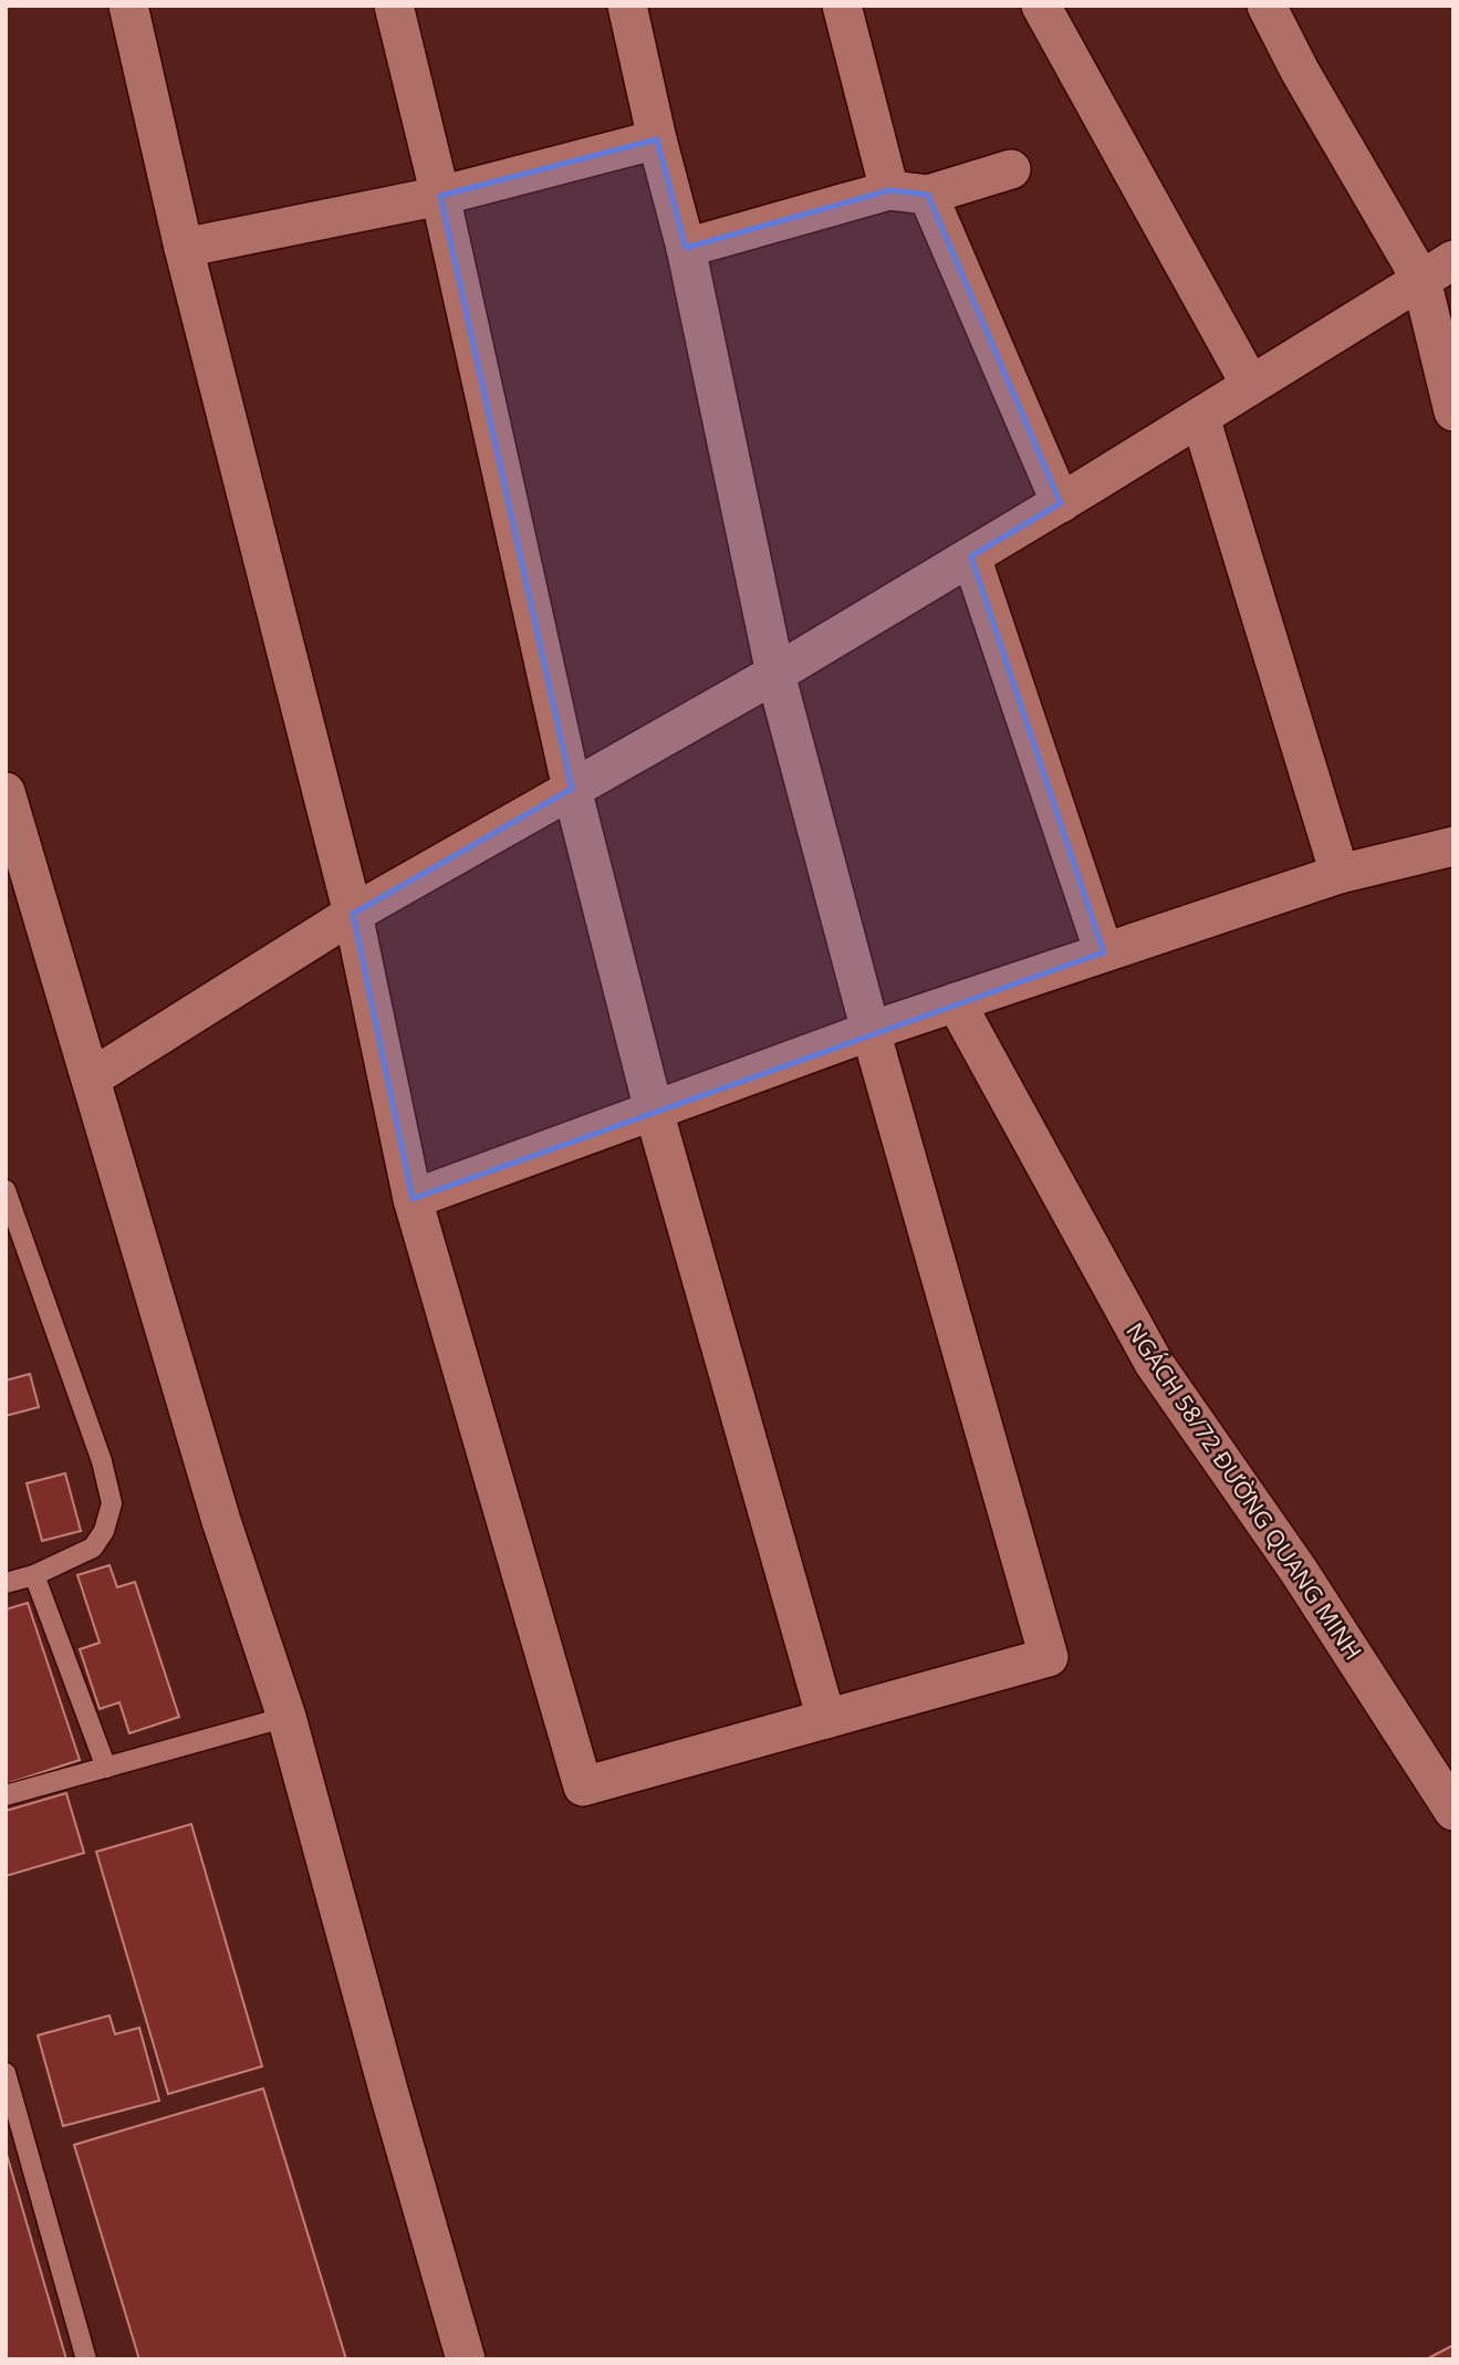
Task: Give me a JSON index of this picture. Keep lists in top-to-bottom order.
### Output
{
  "streets": {
    "street": ["NGÁCH 58/72 ĐƯỜNG QUANG MINH"]
  }
}
